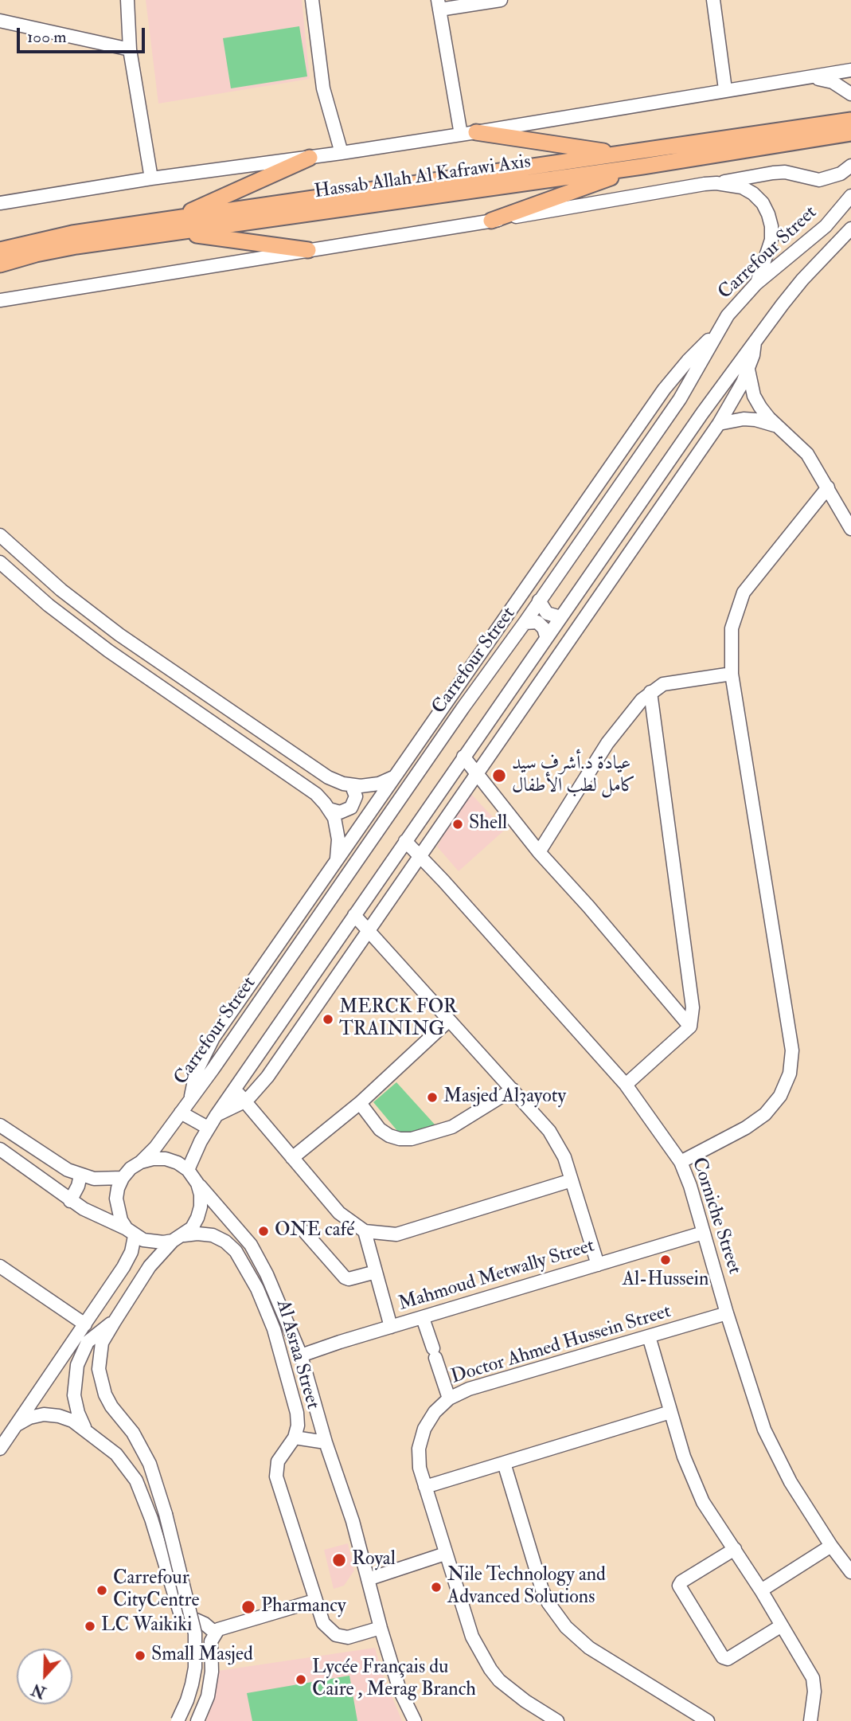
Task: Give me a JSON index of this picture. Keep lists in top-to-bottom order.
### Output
{
  "streets": {
    "main road": ["Hassab Allah Al Kafrawi Axis"],
    "street": [
      "Carrefour Street",
      "Corniche Street",
      "Mahmoud Metwally Street",
      "Doctor Ahmed Hussein Street",
      "Al Asraa Street"
    ]
  },
  "crossings": [
    ["Carrefour Street", "Corniche Street"],
    ["Carrefour Street", "Al Asraa Street"],
    ["Corniche Street", "Mahmoud Metwally Street"],
    ["Corniche Street", "Doctor Ahmed Hussein Street"],
    ["Mahmoud Metwally Street", "Al Asraa Street"]
  ],
  "places": [
    "عيادة د.أشرف سيد كامل لطب الأطفال",
    "Shell",
    "MERCK FOR TRAINING",
    "Masjed Al3ayoty",
    "ONE café",
    "Al-Hussein",
    "Royal",
    "Nile Technology and Advanced Solutions",
    "Carrefour CityCentre",
    "Pharmancy",
    "LC Waikiki",
    "Small Masjed",
    "Lycée Français du Caire , Merag Branch"
  ],
  "scale_bar": "100 m",
  "north": "bottom"
}
